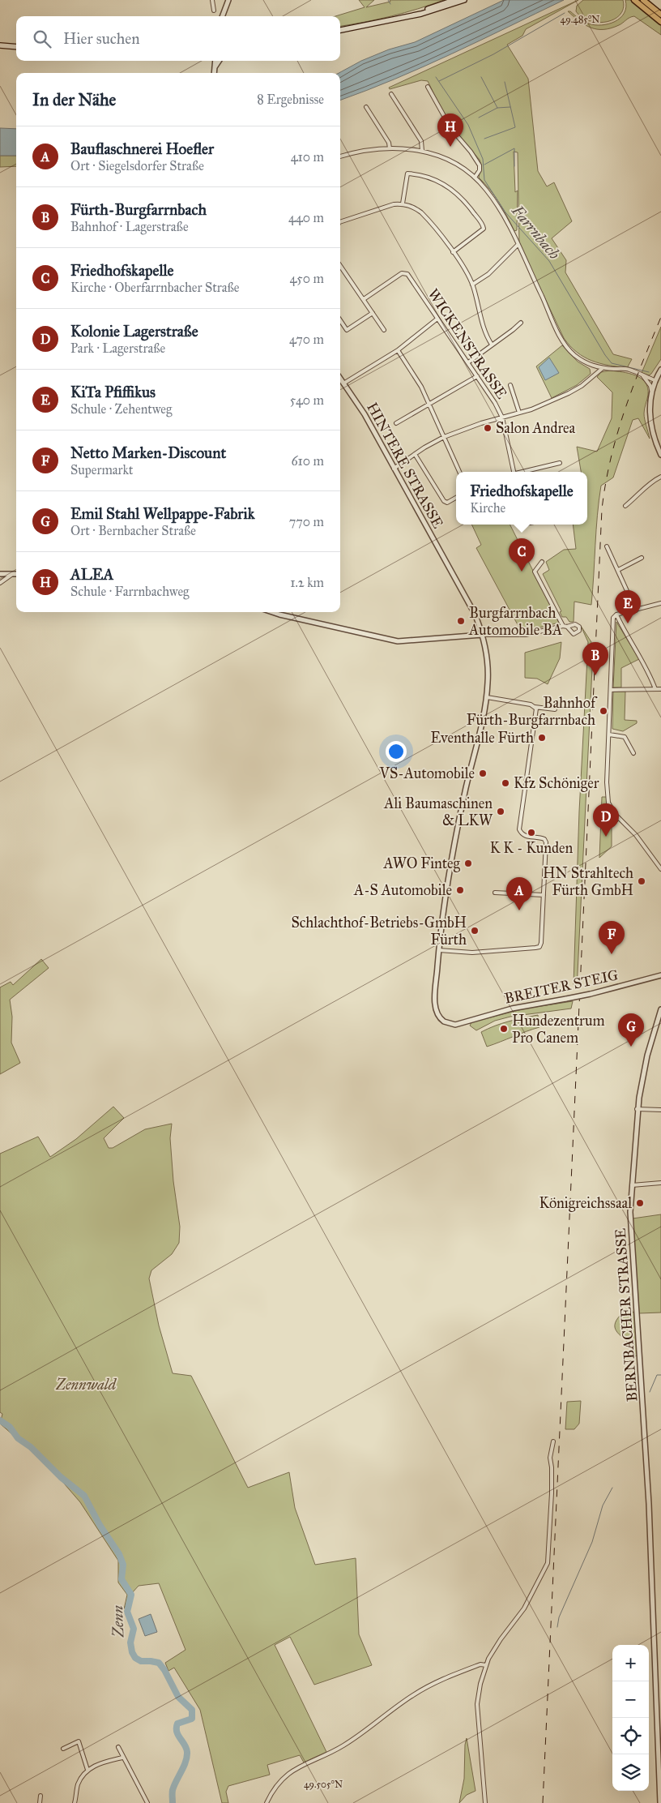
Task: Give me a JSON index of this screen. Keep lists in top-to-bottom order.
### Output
{
  "streets": {
    "street": [
      "WICKENSTRASSE",
      "HINTERE STRASSE",
      "BREITER STEIG",
      "BERNBACHER STRASSE"
    ]
  },
  "crossings": [
    ["HINTERE STRASSE", "BREITER STEIG"]
  ],
  "water": ["Farrnbach", "Zenn"],
  "parks": ["Zennwald"],
  "places": [
    "Salon Andrea",
    "Burgfarrnbach Automobile BA",
    "Bahnhof Fürth-Burgfarrnbach",
    "Eventhalle Fürth",
    "VS-Automobile",
    "Kfz Schöniger",
    "Ali Baumaschinen & LKW",
    "K K - Kunden",
    "AWO Finteg",
    "HN Strahltech Fürth GmbH",
    "A-S Automobile",
    "Schlachthof-Betriebs-GmbH Fürth",
    "Hundezentrum Pro Canem",
    "Königreichssaal"
  ],
  "page": {
    "search": "Hier suchen",
    "heading": ["In der Nähe", "8 Ergebnisse"],
    "pins": [
      "H",
      "C",
      "E",
      "B",
      "D",
      "A",
      "F",
      "G"
    ],
    "list": [
      {
        "mark": "A",
        "name": "Bauflaschnerei Hoefler",
        "note": "Ort · Siegelsdorfer Straße",
        "value": "410 m"
      },
      {
        "mark": "B",
        "name": "Fürth-Burgfarrnbach",
        "note": "Bahnhof · Lagerstraße",
        "value": "440 m"
      },
      {
        "mark": "C",
        "name": "Friedhofskapelle",
        "note": "Kirche · Oberfarrnbacher Straße",
        "value": "450 m"
      },
      {
        "mark": "D",
        "name": "Kolonie Lagerstraße",
        "note": "Park · Lagerstraße",
        "value": "470 m"
      },
      {
        "mark": "E",
        "name": "KiTa Pfiffikus",
        "note": "Schule · Zehentweg",
        "value": "540 m"
      },
      {
        "mark": "F",
        "name": "Netto Marken-Discount",
        "note": "Supermarkt",
        "value": "610 m"
      },
      {
        "mark": "G",
        "name": "Emil Stahl Wellpappe-Fabrik",
        "note": "Ort · Bernbacher Straße",
        "value": "770 m"
      },
      {
        "mark": "H",
        "name": "ALEA",
        "note": "Schule · Farrnbachweg",
        "value": "1.2 km"
      }
    ],
    "popup": ["Friedhofskapelle", "Kirche"],
    "map_buttons": ["+", "−"]
  },
  "coordinates": ["49.485°N", "49.505°N"]
}
